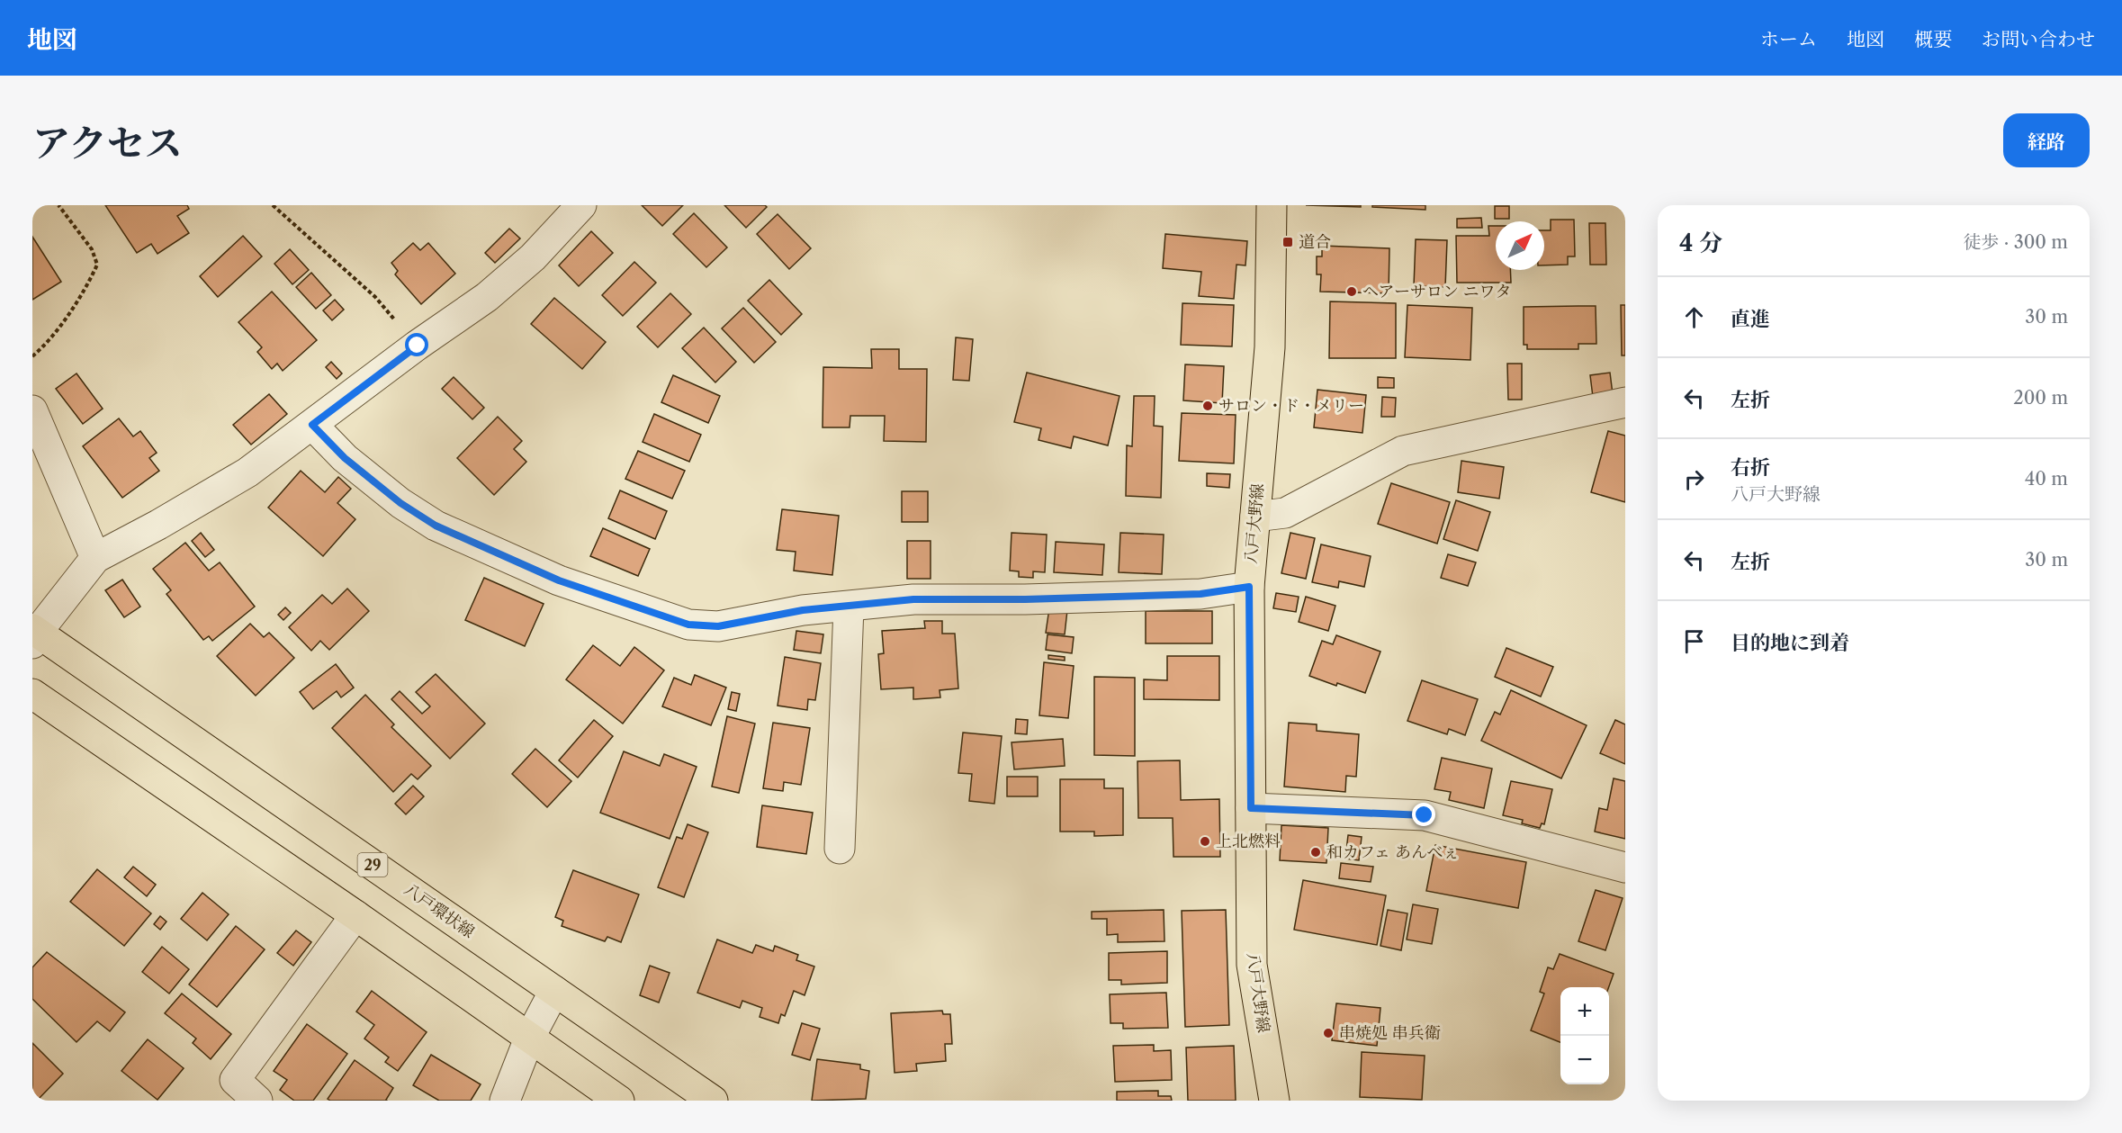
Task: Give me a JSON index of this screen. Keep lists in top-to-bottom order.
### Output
{
  "streets": {
    "main road": ["八戸大野線", "29", "八戸環状線"]
  },
  "places": {
    "transit": ["道合"],
    "other": [
      "ヘアーサロン ニワタ",
      "サロン・ド・メリー",
      "上北燃料",
      "和カフェ あんべぇ",
      "串焼処 串兵衛"
    ]
  },
  "north": "top right",
  "page": {
    "header": "地図",
    "nav": [
      "ホーム",
      "地図",
      "概要",
      "お問い合わせ"
    ],
    "title": "アクセス",
    "buttons": "経路",
    "heading": ["4 分", "徒歩 · 300 m"],
    "list": [
      ["直進", "30 m"],
      ["左折", "200 m"],
      ["右折", "八戸大野線", "40 m"],
      ["左折", "30 m"],
      "目的地に到着"
    ],
    "map_buttons": ["+", "−"]
  }
}
